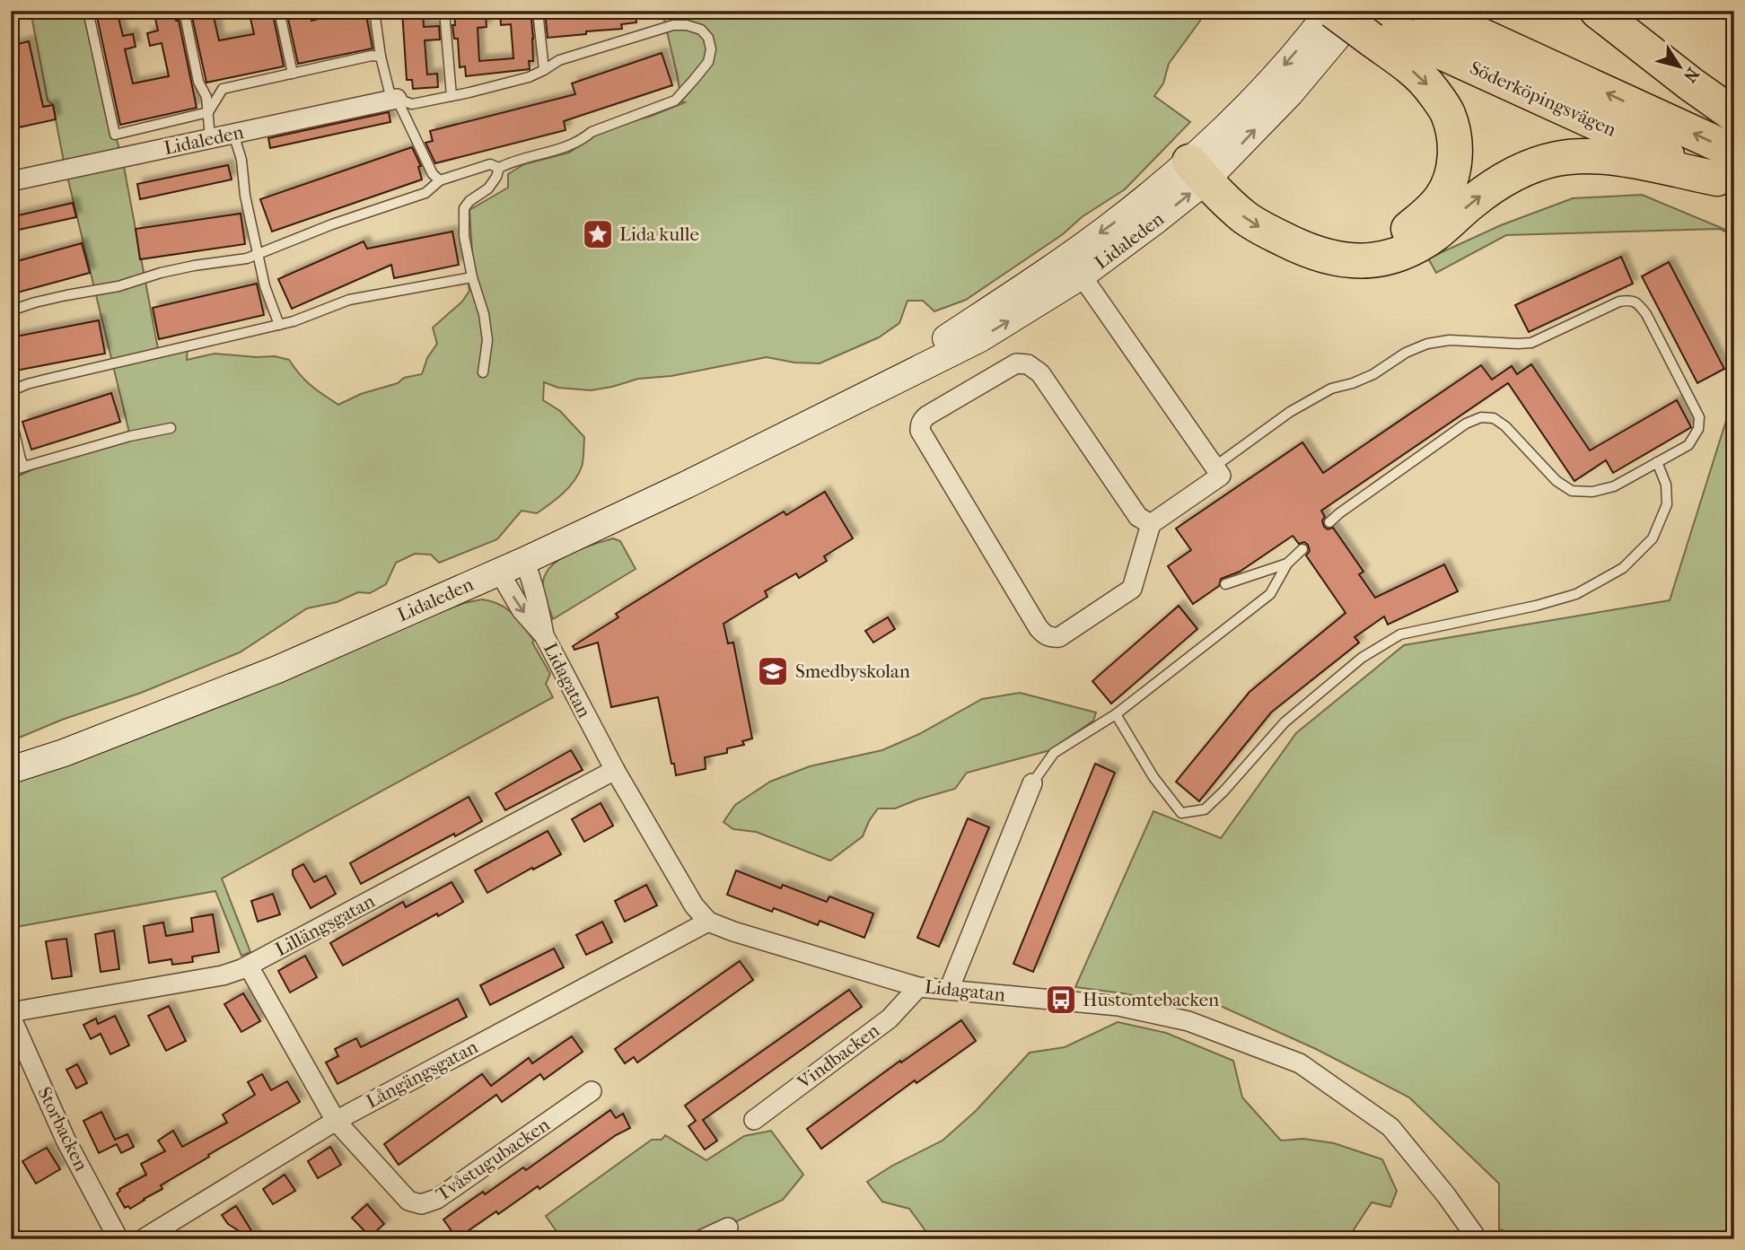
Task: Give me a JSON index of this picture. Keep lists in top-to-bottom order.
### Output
{
  "streets": {
    "highway": ["Söderköpingsvägen"],
    "street": [
      "Lidaleden",
      "Lidagatan",
      "Lillängsgatan",
      "Vindbacken",
      "Långängsgatan",
      "Storbacken",
      "Tvåstugubacken"
    ]
  },
  "crossings": [
    ["Söderköpingsvägen", "Lidaleden"],
    ["Lidaleden", "Lidagatan"],
    ["Lidagatan", "Lillängsgatan"],
    ["Lidagatan", "Vindbacken"],
    ["Lidagatan", "Långängsgatan"],
    ["Lillängsgatan", "Storbacken"],
    ["Lillängsgatan", "Tvåstugubacken"],
    ["Långängsgatan", "Tvåstugubacken"]
  ],
  "places": {
    "place": ["Lida kulle"],
    "school or university": ["Smedbyskolan"],
    "bus stop": ["Hustomtebacken"]
  },
  "north": "bottom right"
}
